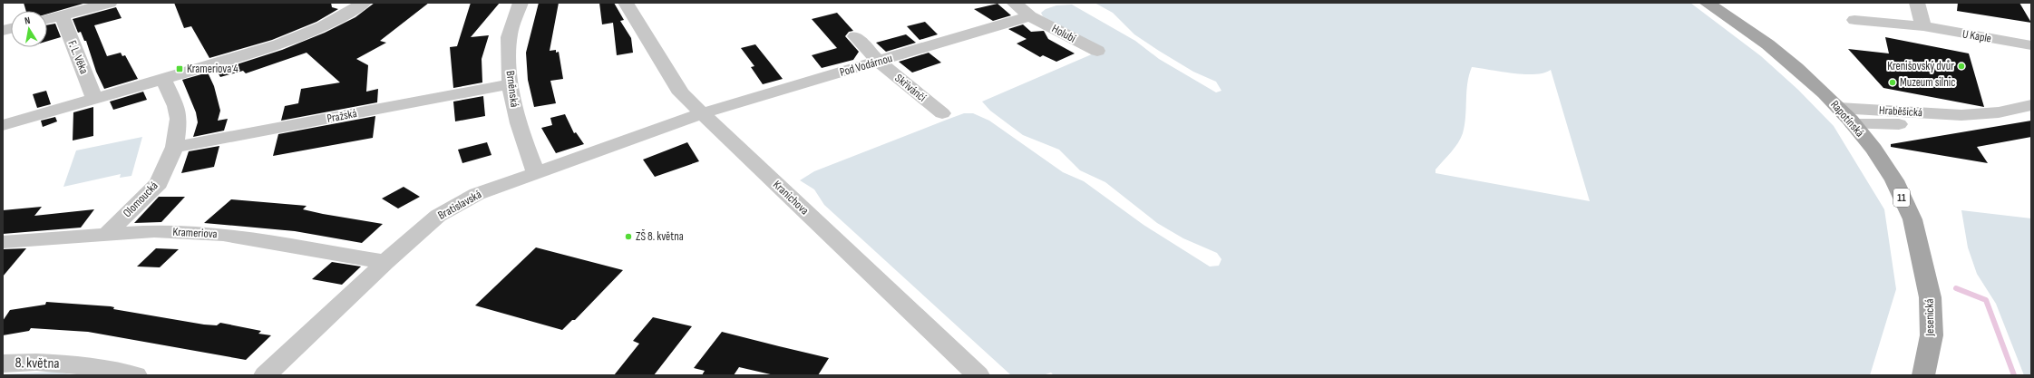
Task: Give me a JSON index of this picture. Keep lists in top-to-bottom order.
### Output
{
  "streets": {
    "main road": ["Rapotínská", "11", "Jesenická"],
    "street": [
      "Holubí",
      "U Kaple",
      "F. L. Věka",
      "Pod Vodárnou",
      "Skřivánčí",
      "Brněnská",
      "Hraběšická",
      "Pražská",
      "Kranichova",
      "Olomoucká",
      "Bratislavská",
      "Krameriova",
      "8. května"
    ]
  },
  "crossings": [
    ["Holubí", "Pod Vodárnou"],
    ["Pod Vodárnou", "Skřivánčí"],
    ["Pod Vodárnou", "Kranichova"],
    ["Pod Vodárnou", "Bratislavská"],
    ["Brněnská", "Pražská"],
    ["Brněnská", "Bratislavská"],
    ["Hraběšická", "Rapotínská"],
    ["Pražská", "Olomoucká"],
    ["Rapotínská", "Jesenická"],
    ["Kranichova", "Bratislavská"],
    ["Olomoucká", "Krameriova"],
    ["Bratislavská", "Krameriova"]
  ],
  "places": {
    "other": ["Krenišovský dvůr", "Muzeum silnic", "ZŠ 8. května"],
    "transit": ["Krameriova 4"]
  },
  "north": "top"
}
